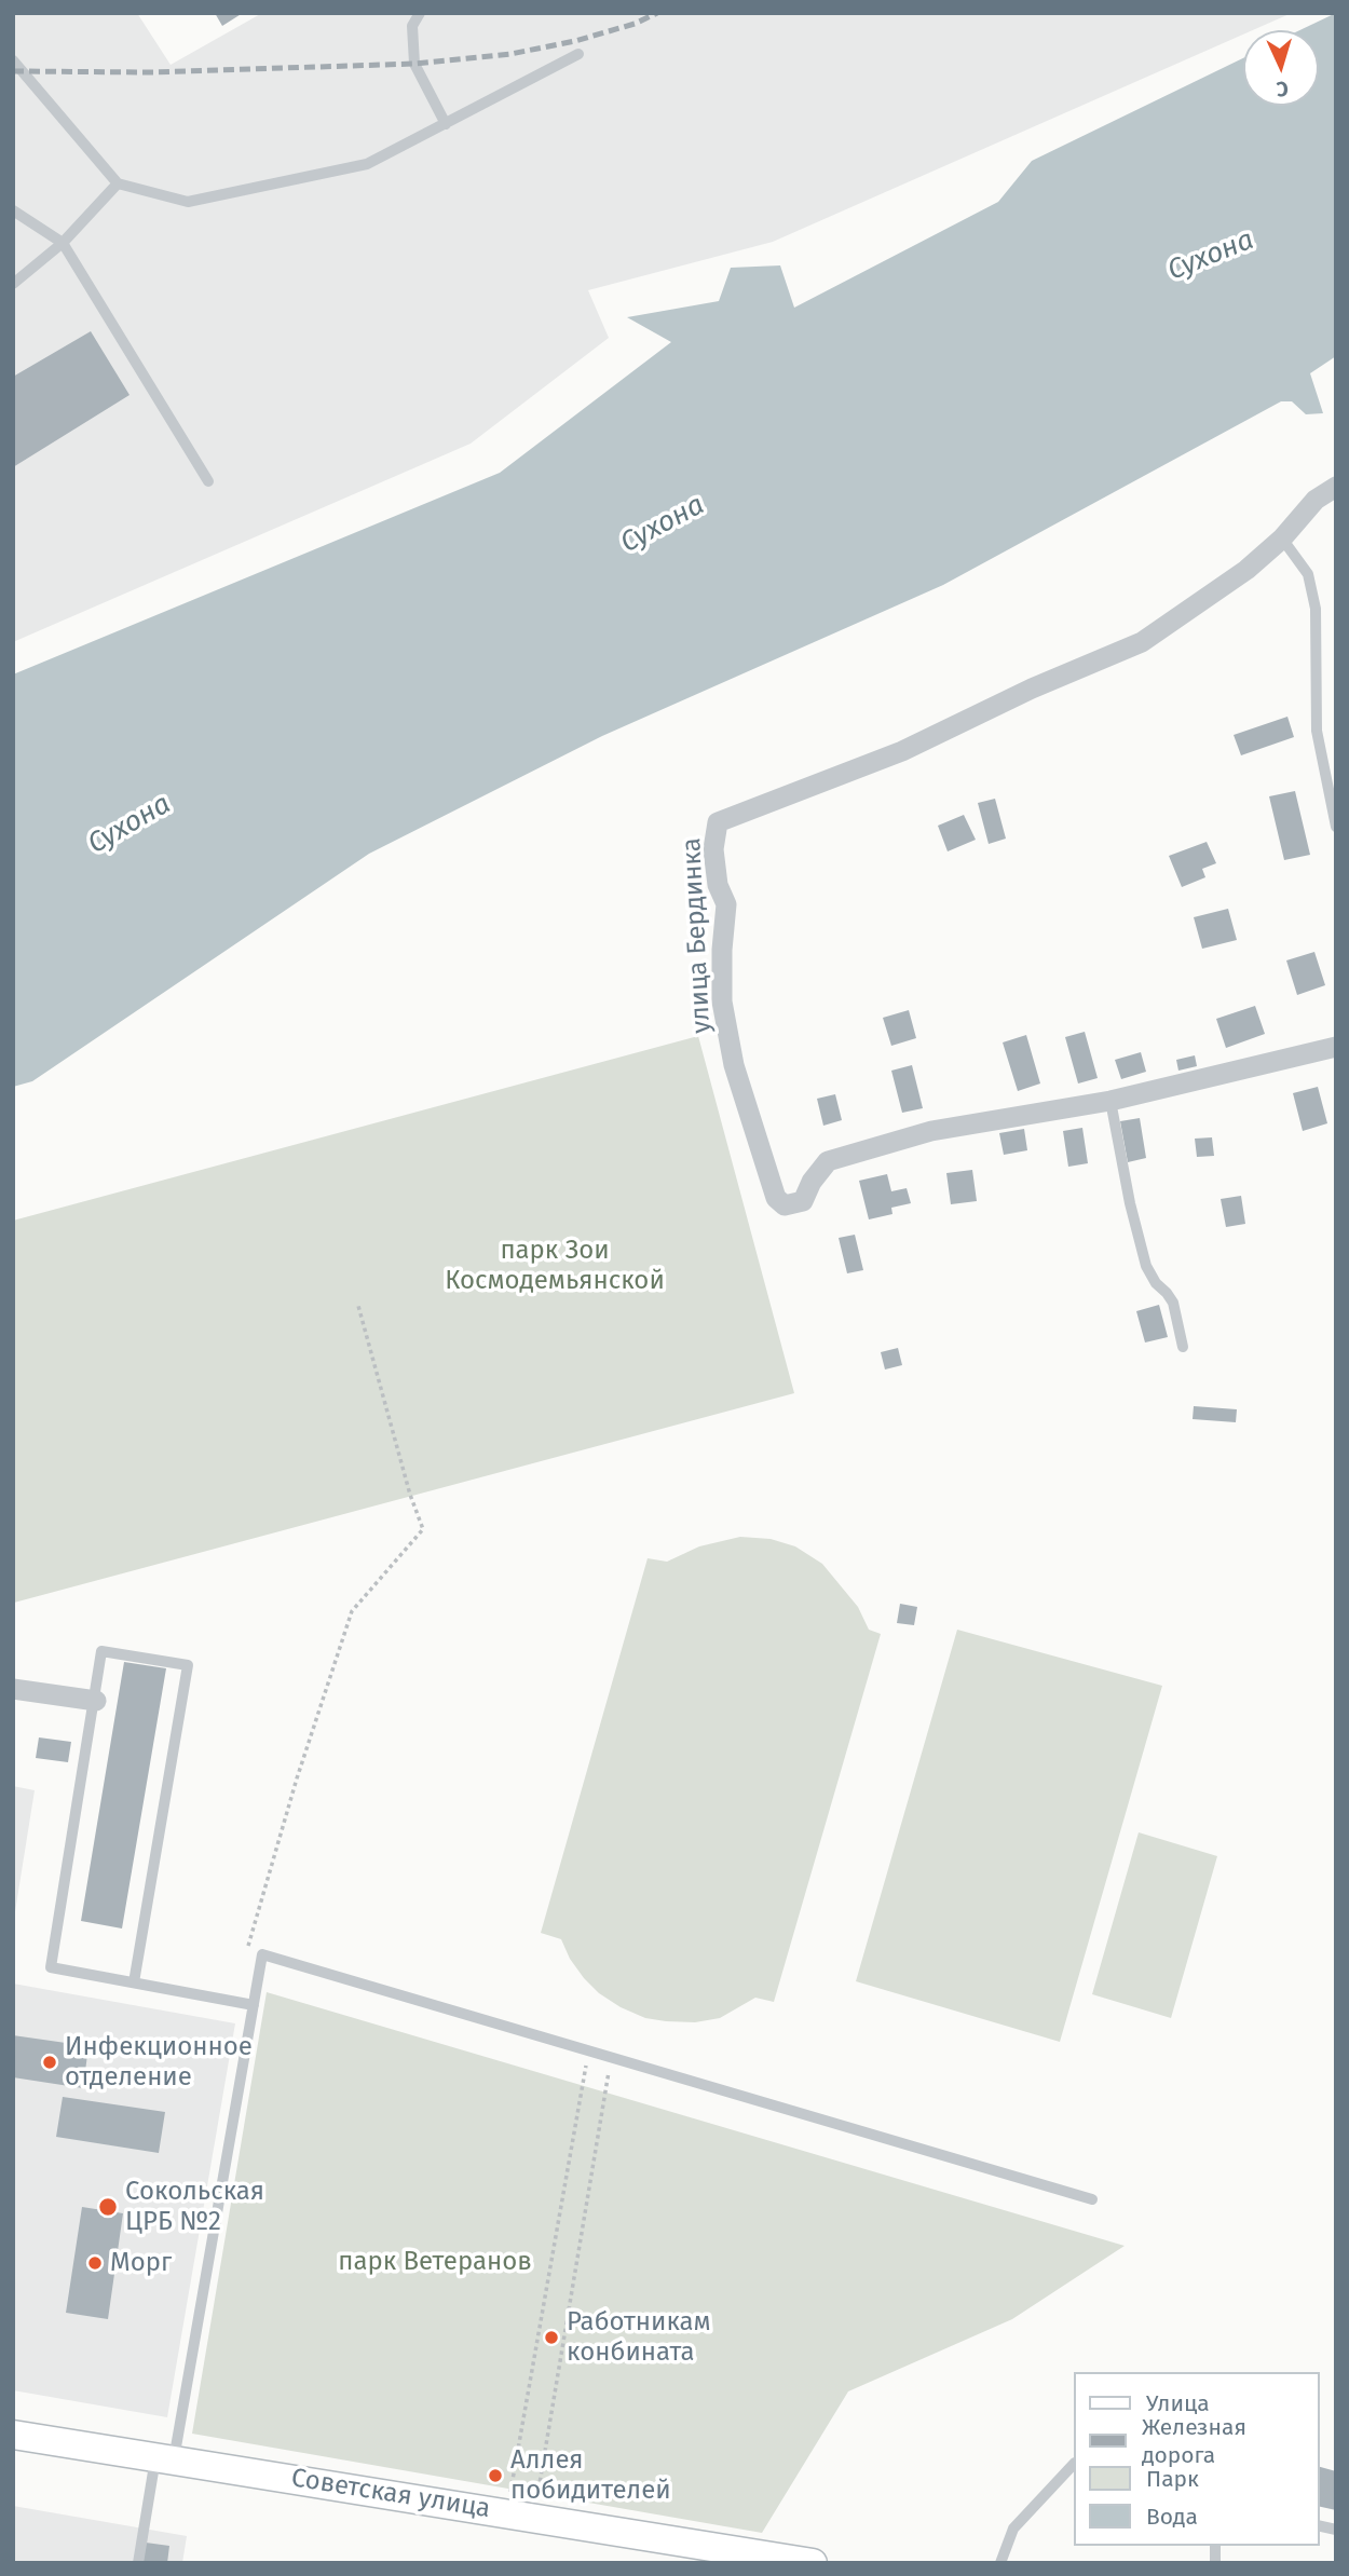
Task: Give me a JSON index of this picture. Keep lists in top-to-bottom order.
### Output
{
  "streets": {
    "main road": ["Советская улица"],
    "street": ["улица Бердинка"]
  },
  "water": ["Сухона"],
  "parks": ["парк Зои Космодемьянской", "парк Ветеранов"],
  "places": [
    "Инфекционное отделение",
    "Сокольская ЦРБ №2",
    "Морг",
    "Работникам конбината",
    "Аллея побидителей"
  ],
  "legend": [
    "Улица",
    "Железная дорога",
    "Парк",
    "Вода"
  ],
  "north": "bottom"
}
